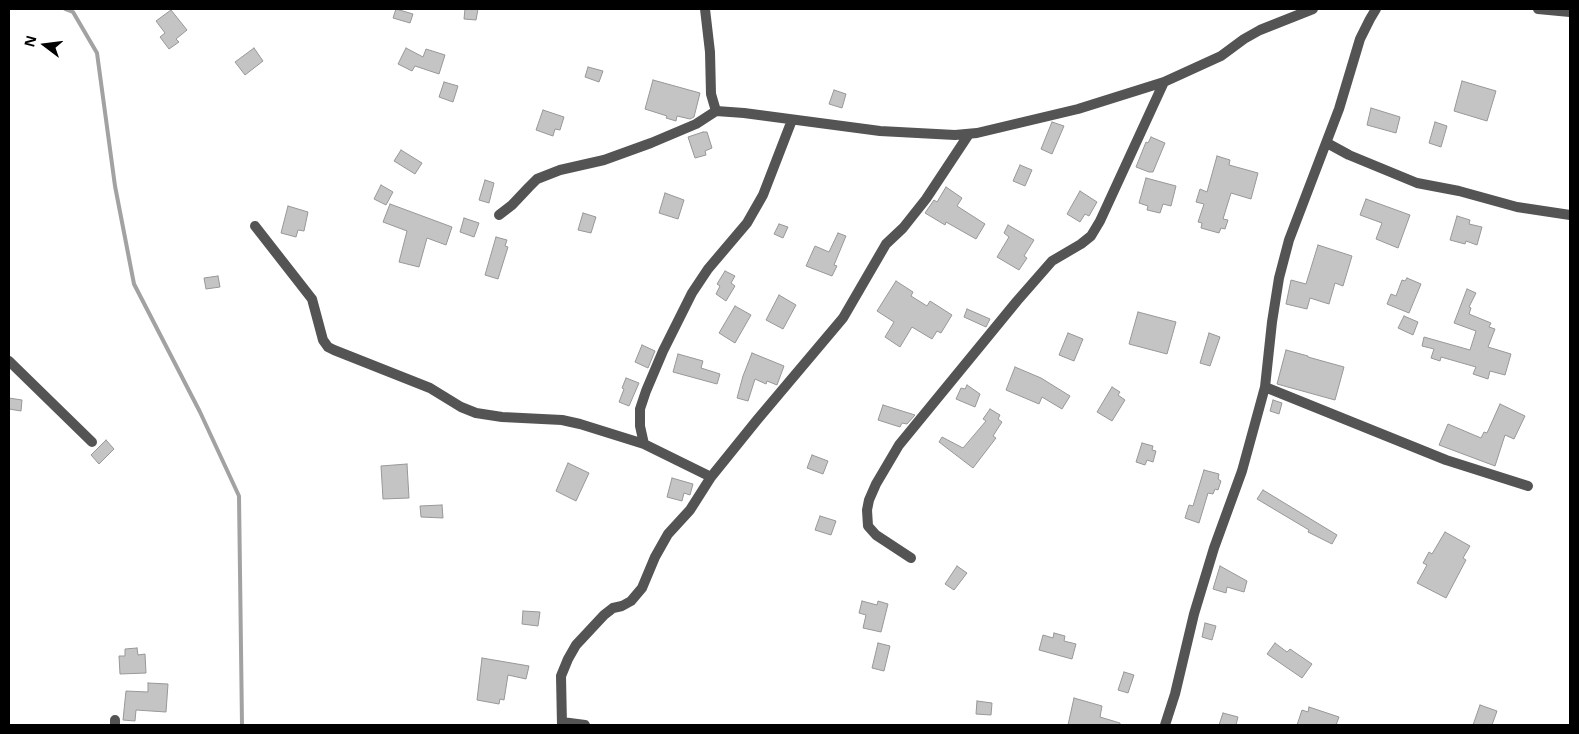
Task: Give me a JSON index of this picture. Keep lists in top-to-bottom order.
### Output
{
  "north": "left"
}
